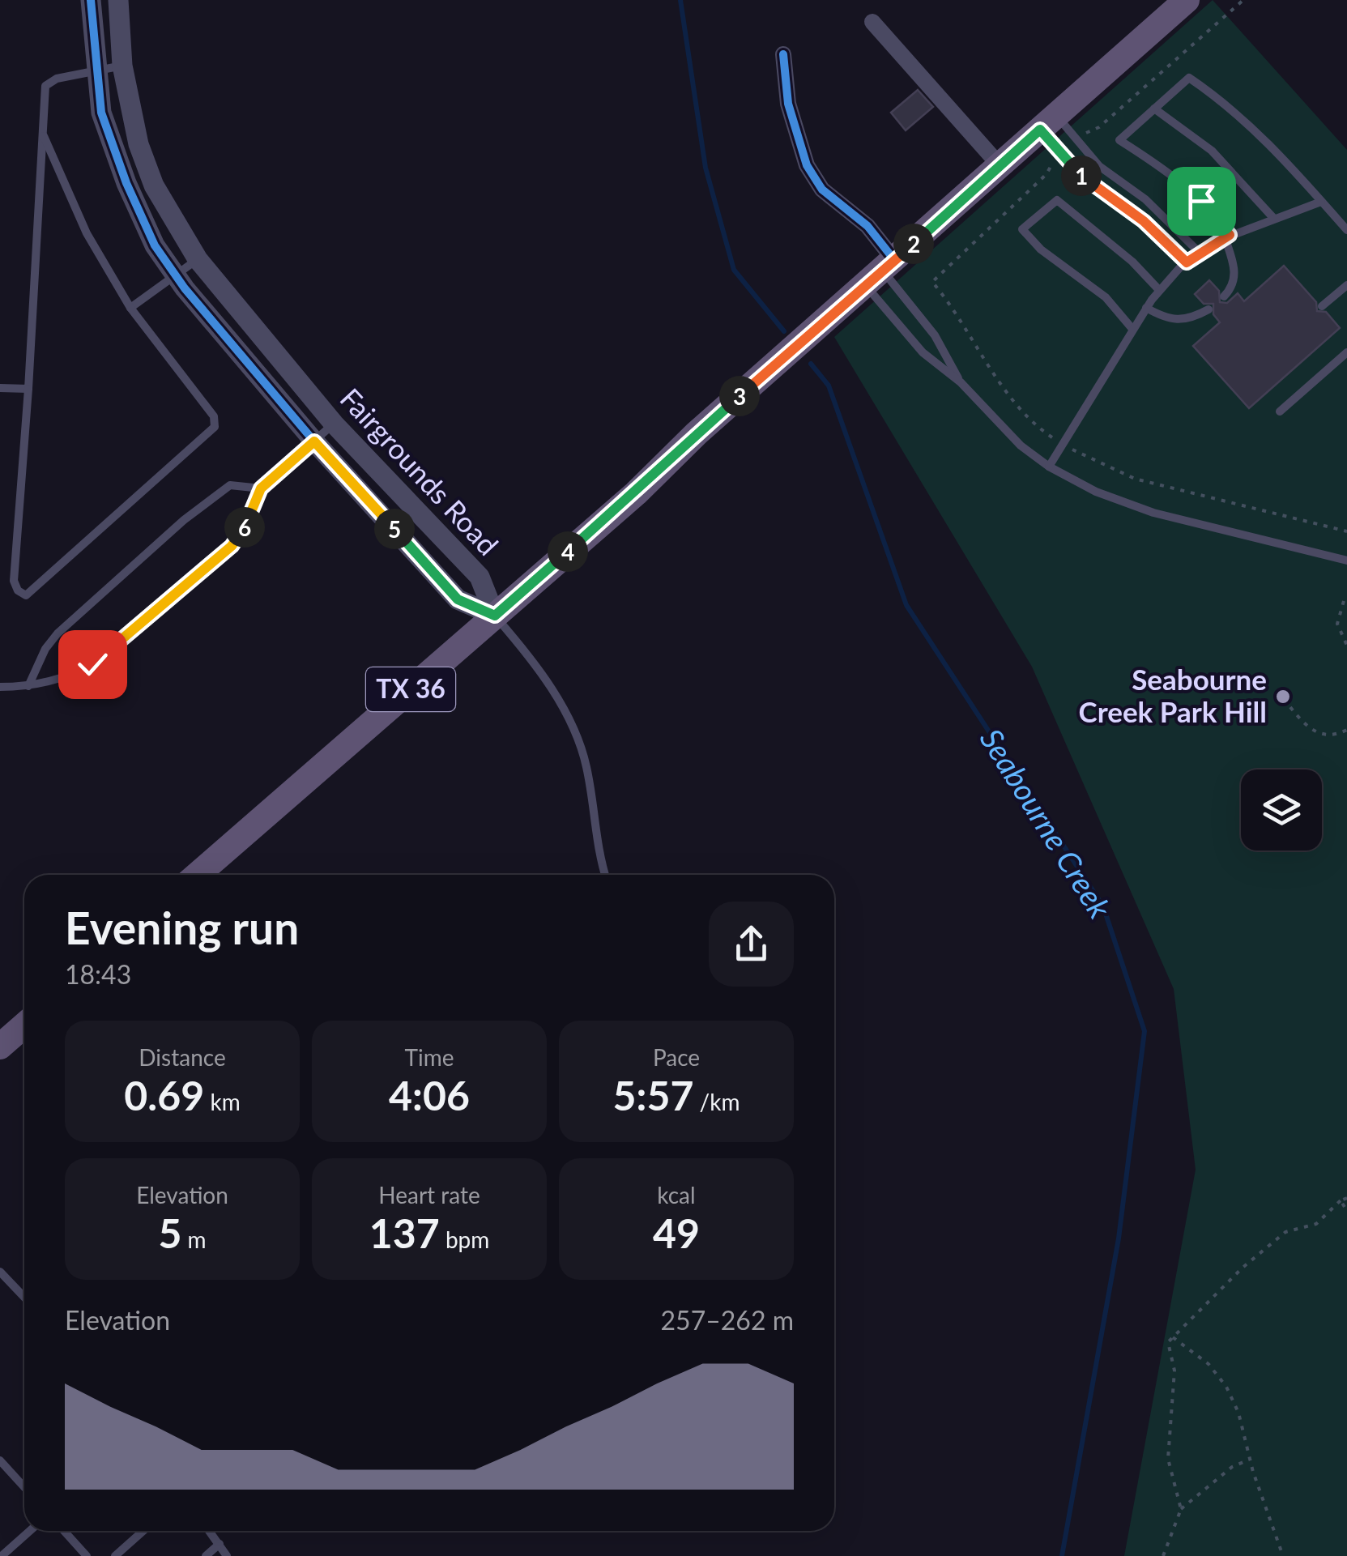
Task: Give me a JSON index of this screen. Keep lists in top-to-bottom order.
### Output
{
  "streets": {
    "main road": ["TX 36"],
    "street": ["Fairgrounds Road"]
  },
  "crossings": [
    ["Fairgrounds Road", "TX 36"]
  ],
  "water": ["Seabourne Creek"],
  "places": ["Seabourne Creek Park Hill"],
  "page": {
    "pins": [
      "1",
      "2",
      "3",
      "6",
      "5",
      "4"
    ],
    "heading": ["Evening run", "18:43"],
    "stats": [
      ["Distance", "0.69 km"],
      ["Time", "4:06"],
      ["Pace", "5:57 /km"],
      ["Elevation", "5 m"],
      ["Heart rate", "137 bpm"],
      ["kcal", "49"]
    ],
    "chart": ["Elevation", "257–262 m"]
  }
}
